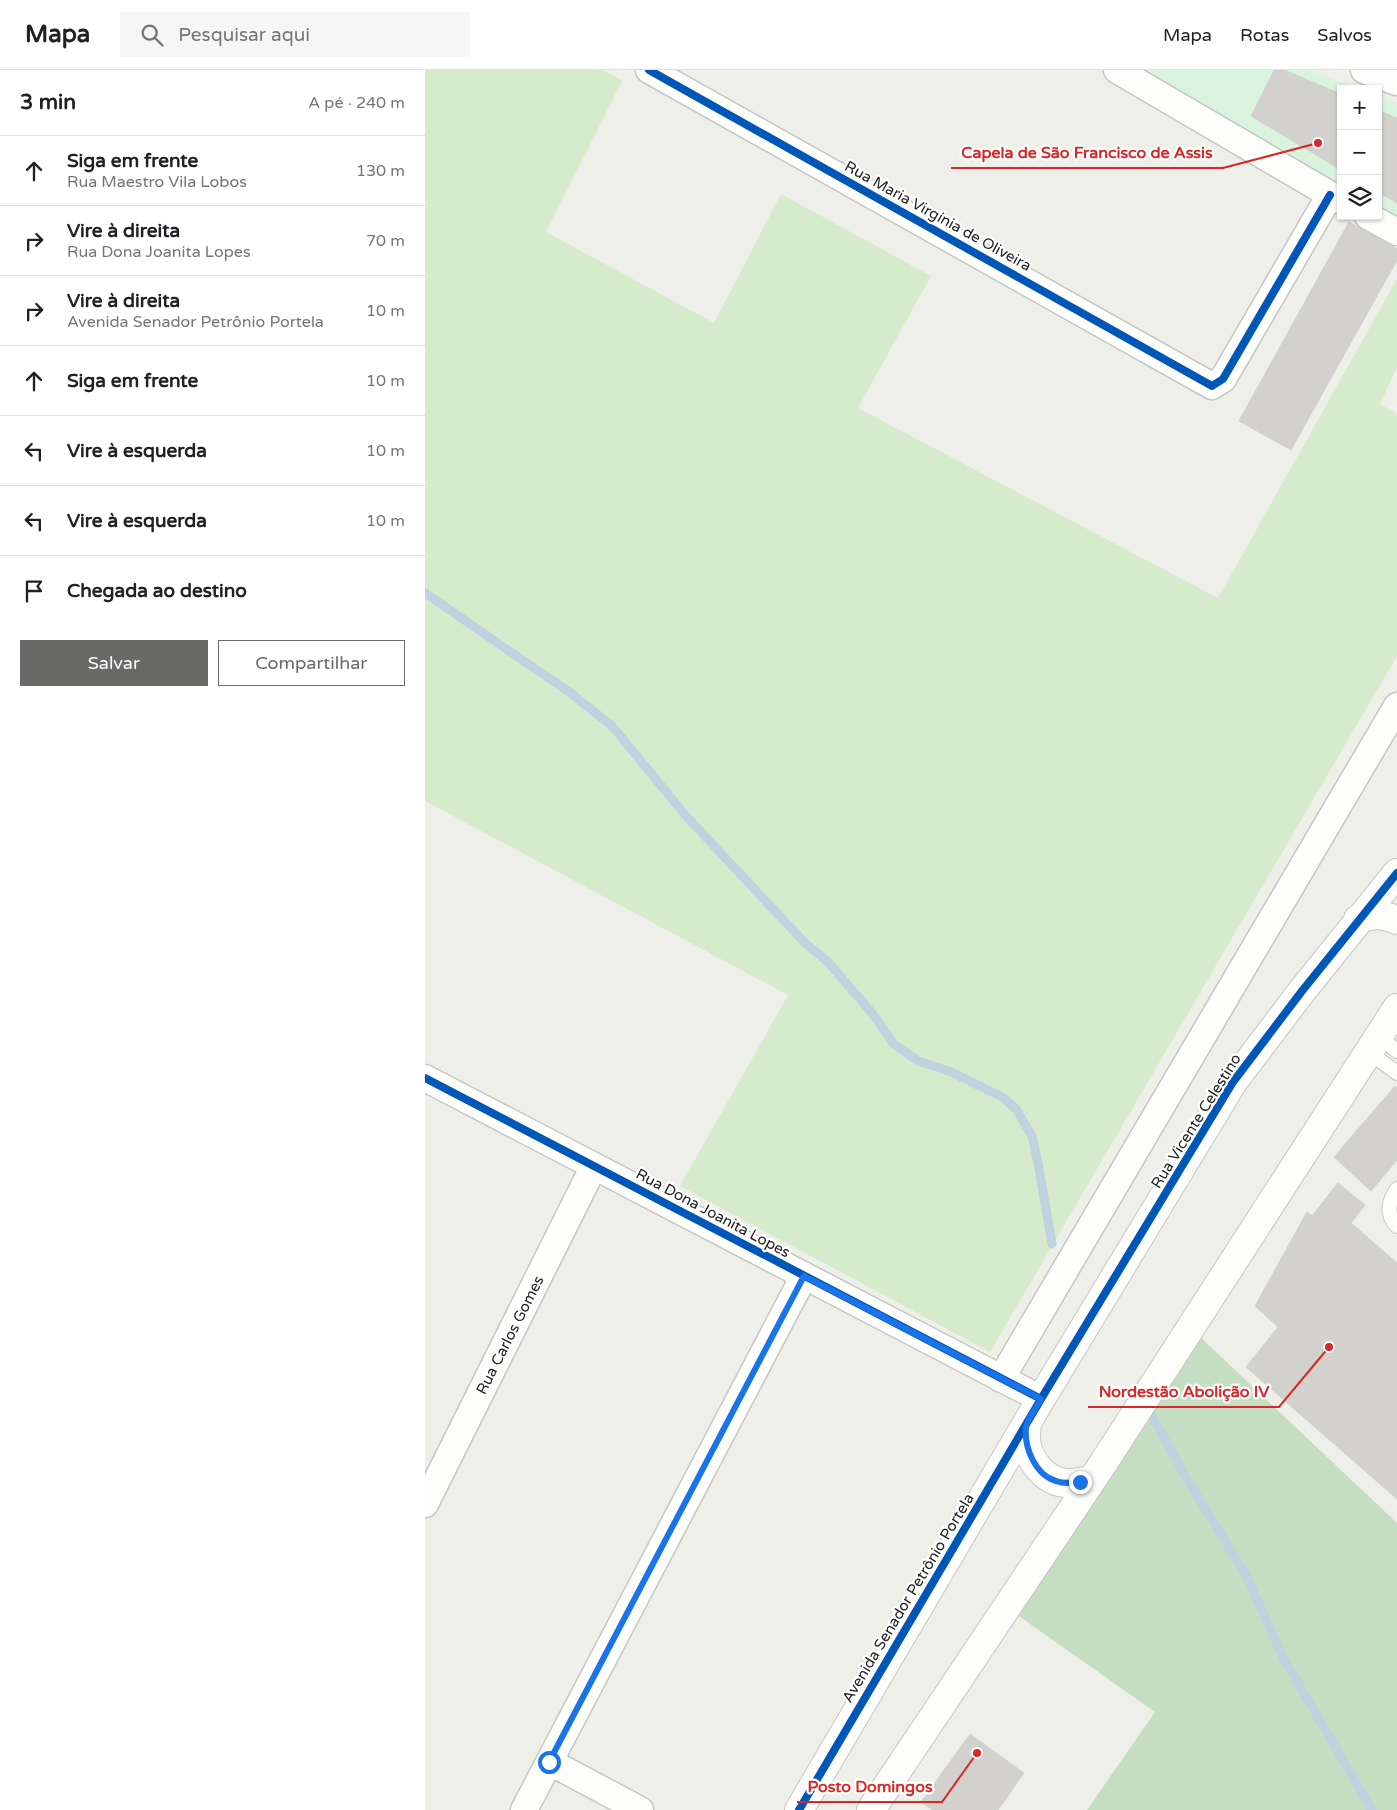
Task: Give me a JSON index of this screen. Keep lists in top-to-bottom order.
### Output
{
  "streets": {
    "street": [
      "Rua Maria Virgínia de Oliveira",
      "Rua Vicente Celestino",
      "Rua Dona Joanita Lopes",
      "Rua Carlos Gomes",
      "Avenida Senador Petrônio Portela"
    ]
  },
  "crossings": [
    ["Rua Vicente Celestino", "Rua Dona Joanita Lopes"],
    ["Rua Vicente Celestino", "Avenida Senador Petrônio Portela"],
    ["Rua Dona Joanita Lopes", "Rua Carlos Gomes"],
    ["Rua Dona Joanita Lopes", "Avenida Senador Petrônio Portela"]
  ],
  "places": ["Capela de São Francisco de Assis", "Nordestão Abolição IV", "Posto Domingos"],
  "page": {
    "header": "Mapa",
    "search": "Pesquisar aqui",
    "nav": ["Mapa", "Rotas", "Salvos"],
    "heading": ["3 min", "A pé · 240 m"],
    "map_buttons": ["+", "−"],
    "list": [
      ["Siga em frente", "Rua Maestro Vila Lobos", "130 m"],
      ["Vire à direita", "Rua Dona Joanita Lopes", "70 m"],
      ["Vire à direita", "Avenida Senador Petrônio Portela", "10 m"],
      ["Siga em frente", "10 m"],
      ["Vire à esquerda", "10 m"],
      ["Vire à esquerda", "10 m"],
      "Chegada ao destino"
    ],
    "buttons": ["Salvar", "Compartilhar"]
  }
}
